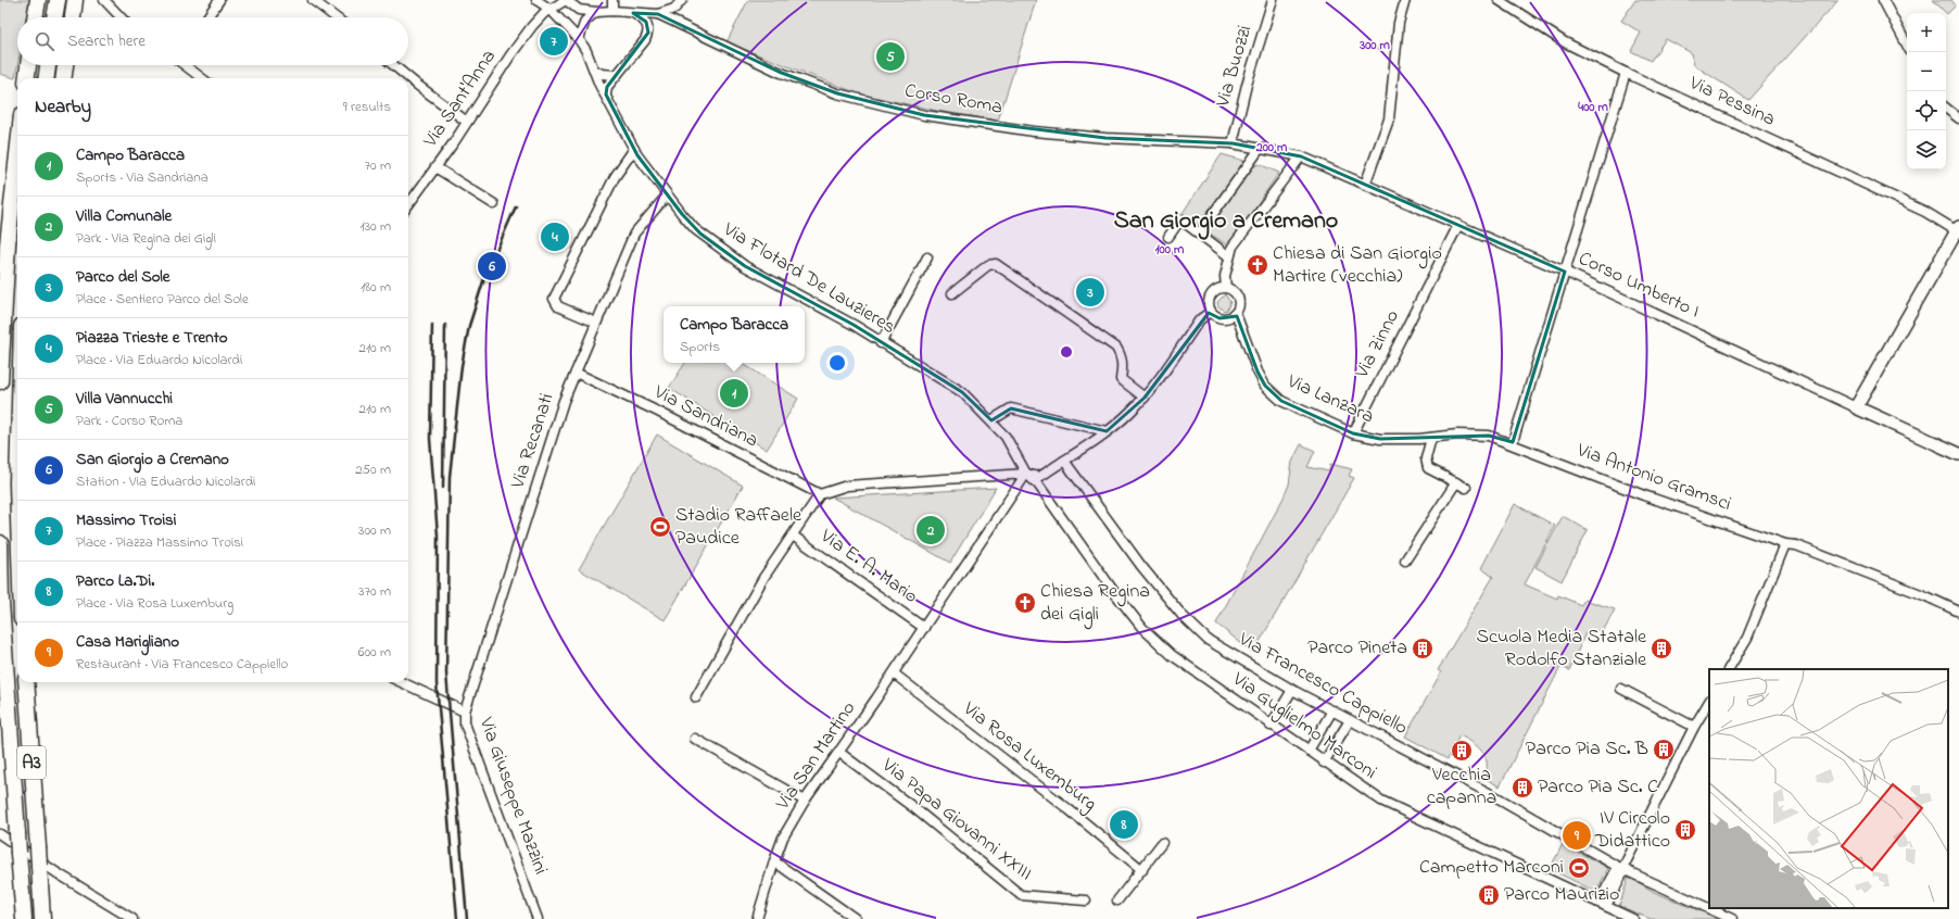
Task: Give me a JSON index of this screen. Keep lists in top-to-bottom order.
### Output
{
  "streets": {
    "highway": ["A3"],
    "main road": ["Corso Umberto I"],
    "street": [
      "Via Buozzi",
      "Via Sant'Anna",
      "Corso Roma",
      "Via Pessina",
      "Via Flotard De Lauzieres",
      "Via Zinno",
      "Via Lanzara",
      "Via Sandriana",
      "Via Recanati",
      "Via Antonio Gramsci",
      "Via E. A. Mario",
      "Via Francesco Cappiello",
      "Via Guglielmo Marconi",
      "Via San Martino",
      "Via Rosa Luxemburg",
      "Via Giuseppe Mazzini",
      "Via Papa Giovanni XXIII"
    ]
  },
  "crossings": [
    ["Via Buozzi", "Corso Roma"],
    ["Corso Roma", "Corso Umberto I"],
    ["Via Flotard De Lauzieres", "Via Recanati"],
    ["Via Flotard De Lauzieres", "Via Guglielmo Marconi"],
    ["Via Flotard De Lauzieres", "Via San Martino"],
    ["Corso Umberto I", "Via Zinno"],
    ["Via Zinno", "Via Lanzara"],
    ["Via Lanzara", "Via Antonio Gramsci"],
    ["Via Sandriana", "Via Recanati"],
    ["Via Recanati", "Via Giuseppe Mazzini"],
    ["Via E. A. Mario", "Via San Martino"],
    ["Via Guglielmo Marconi", "Via San Martino"],
    ["Via San Martino", "Via Rosa Luxemburg"],
    ["Via San Martino", "Via Papa Giovanni XXIII"]
  ],
  "districts": ["San Giorgio a Cremano"],
  "places": {
    "church": ["Chiesa di San Giorgio Martire (vecchia)", "Chiesa Regina dei Gigli"],
    "sports": ["Stadio Raffaele Paudice", "Campetto Marconi"],
    "building": [
      "Parco Pineta",
      "Scuola Media Statale Rodolfo Stanziale",
      "Parco Pia Sc. B",
      "Vecchia capanna",
      "Parco Pia Sc. C",
      "IV Circolo Didattico",
      "Parco Maurizio"
    ]
  },
  "page": {
    "map_buttons": ["+", "−"],
    "search": "Search here",
    "pins": [
      "7",
      "5",
      "4",
      "6",
      "3",
      "1",
      "2",
      "8",
      "9"
    ],
    "heading": ["Nearby", "9 results"],
    "list": [
      {
        "mark": "1",
        "name": "Campo Baracca",
        "note": "Sports · Via Sandriana",
        "value": "70 m"
      },
      {
        "mark": "2",
        "name": "Villa Comunale",
        "note": "Park · Via Regina dei Gigli",
        "value": "130 m"
      },
      {
        "mark": "3",
        "name": "Parco del Sole",
        "note": "Place · Sentiero Parco del Sole",
        "value": "180 m"
      },
      {
        "mark": "4",
        "name": "Piazza Trieste e Trento",
        "note": "Place · Via Eduardo Nicolardi",
        "value": "210 m"
      },
      {
        "mark": "5",
        "name": "Villa Vannucchi",
        "note": "Park · Corso Roma",
        "value": "210 m"
      },
      {
        "mark": "6",
        "name": "San Giorgio a Cremano",
        "note": "Station · Via Eduardo Nicolardi",
        "value": "250 m"
      },
      {
        "mark": "7",
        "name": "Massimo Troisi",
        "note": "Place · Piazza Massimo Troisi",
        "value": "300 m"
      },
      {
        "mark": "8",
        "name": "Parco La.Di.",
        "note": "Place · Via Rosa Luxemburg",
        "value": "370 m"
      },
      {
        "mark": "9",
        "name": "Casa Marigliano",
        "note": "Restaurant · Via Francesco Cappiello",
        "value": "600 m"
      }
    ],
    "popup": ["Campo Baracca", "Sports"]
  },
  "rings": [
    "300 m",
    "400 m",
    "200 m",
    "100 m"
  ]
}
